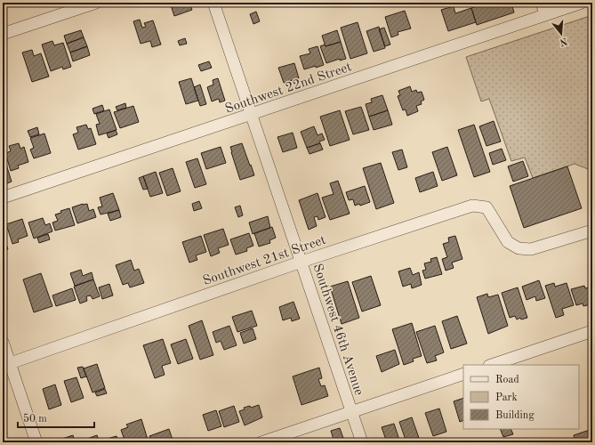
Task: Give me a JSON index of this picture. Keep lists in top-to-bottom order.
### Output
{
  "streets": {
    "street": ["Southwest 22nd Street", "Southwest 21st Street", "Southwest 46th Avenue"]
  },
  "crossings": [
    ["Southwest 22nd Street", "Southwest 46th Avenue"],
    ["Southwest 21st Street", "Southwest 46th Avenue"]
  ],
  "legend": ["Road", "Park", "Building"],
  "scale_bar": "50 m",
  "north": "bottom"
}
